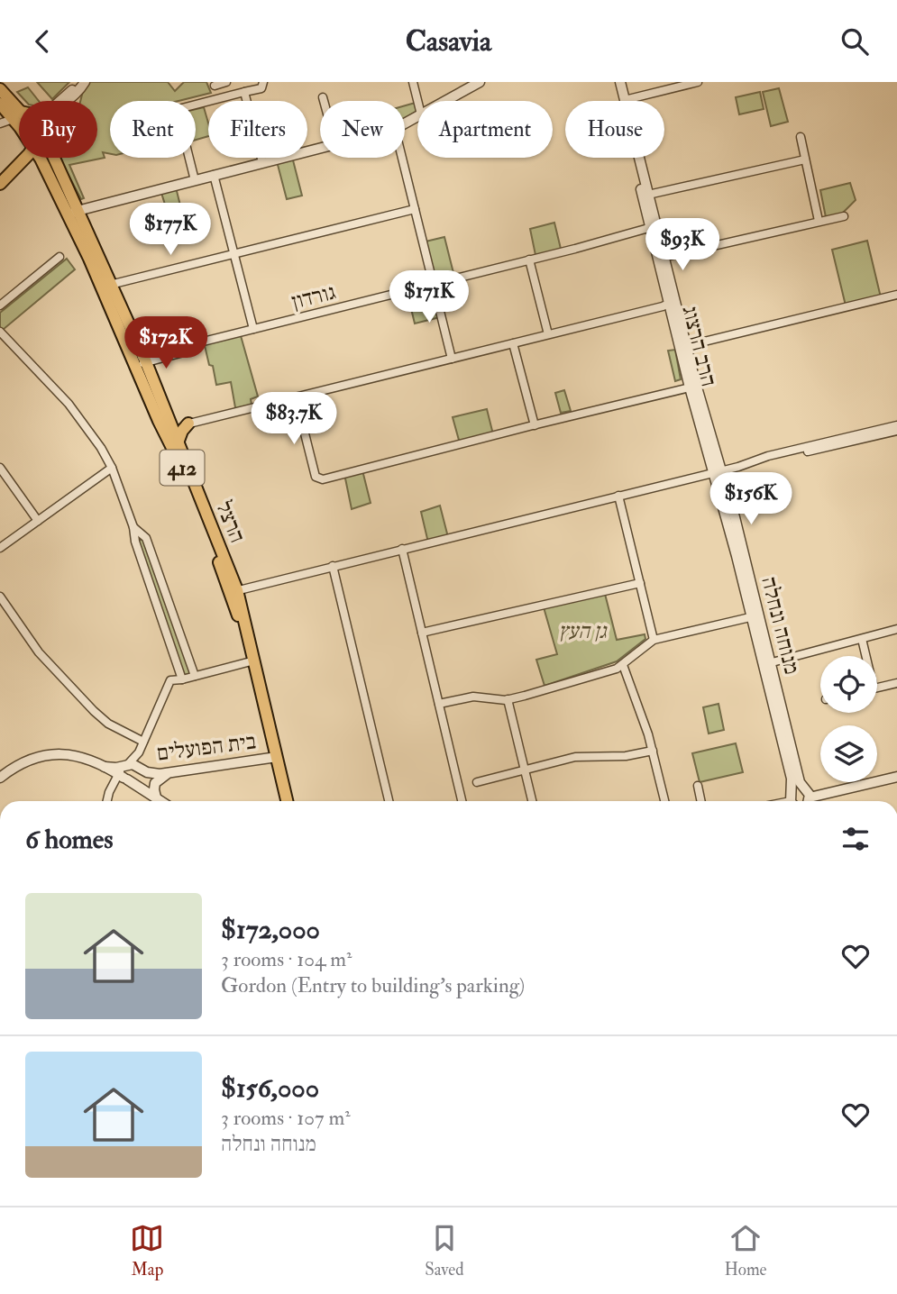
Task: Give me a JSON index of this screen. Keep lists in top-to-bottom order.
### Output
{
  "streets": {
    "main road": ["412", "הרצל"],
    "street": [
      "גורדון",
      "הרב הרצוג",
      "מנוחה ונחלה",
      "בית הפועלים"
    ]
  },
  "crossings": [
    ["גורדון", "הרב הרצוג"],
    ["גורדון", "הרצל"],
    ["הרב הרצוג", "מנוחה ונחלה"],
    ["הרצל", "בית הפועלים"]
  ],
  "parks": ["גן העץ"],
  "page": {
    "header": "Casavia",
    "chip": [
      "Buy",
      "Rent",
      "Filters",
      "New",
      "Apartment",
      "House"
    ],
    "price": [
      "$177K",
      "$93K",
      "$171K",
      "$172K",
      "$83.7K",
      "$156K"
    ],
    "heading": "6 homes",
    "list": [
      {
        "name": "$172,000",
        "note": "3 rooms · 104 m² · Gordon (Entry to building's parking)"
      },
      {
        "name": "$156,000",
        "note": "3 rooms · 107 m² · מנוחה ונחלה"
      }
    ],
    "tabs": ["Map", "Saved", "Home"]
  }
}
